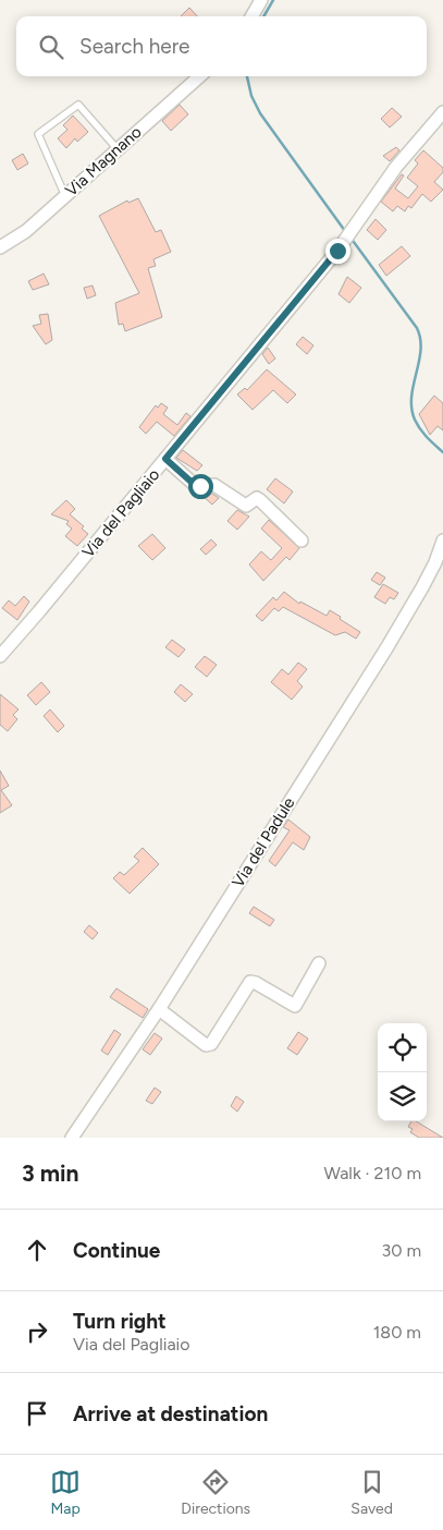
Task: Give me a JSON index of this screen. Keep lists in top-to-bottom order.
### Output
{
  "streets": {
    "street": ["Via Magnano", "Via del Pagliaio", "Via del Padule"]
  },
  "page": {
    "search": "Search here",
    "heading": ["3 min", "Walk · 210 m"],
    "list": [
      ["Continue", "30 m"],
      ["Turn right", "Via del Pagliaio", "180 m"],
      "Arrive at destination"
    ],
    "nav": ["Map", "Directions", "Saved"]
  }
}
